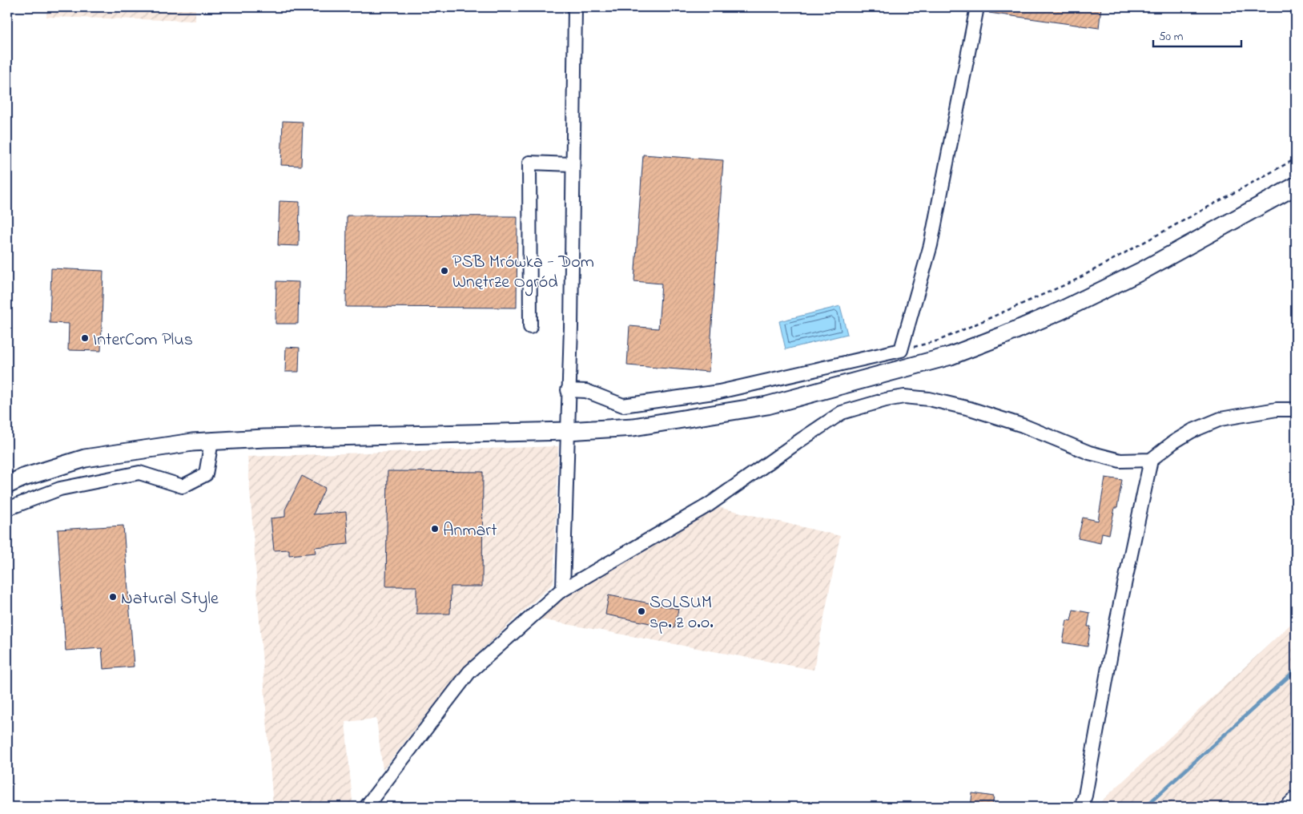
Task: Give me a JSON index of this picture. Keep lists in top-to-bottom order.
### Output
{
  "places": [
    "PSB Mrówka - Dom Wnętrze Ogród",
    "InterCom Plus",
    "Anmart",
    "Natural Style",
    "SOLSUM sp. z o.o."
  ],
  "scale_bar": "50 m"
}
